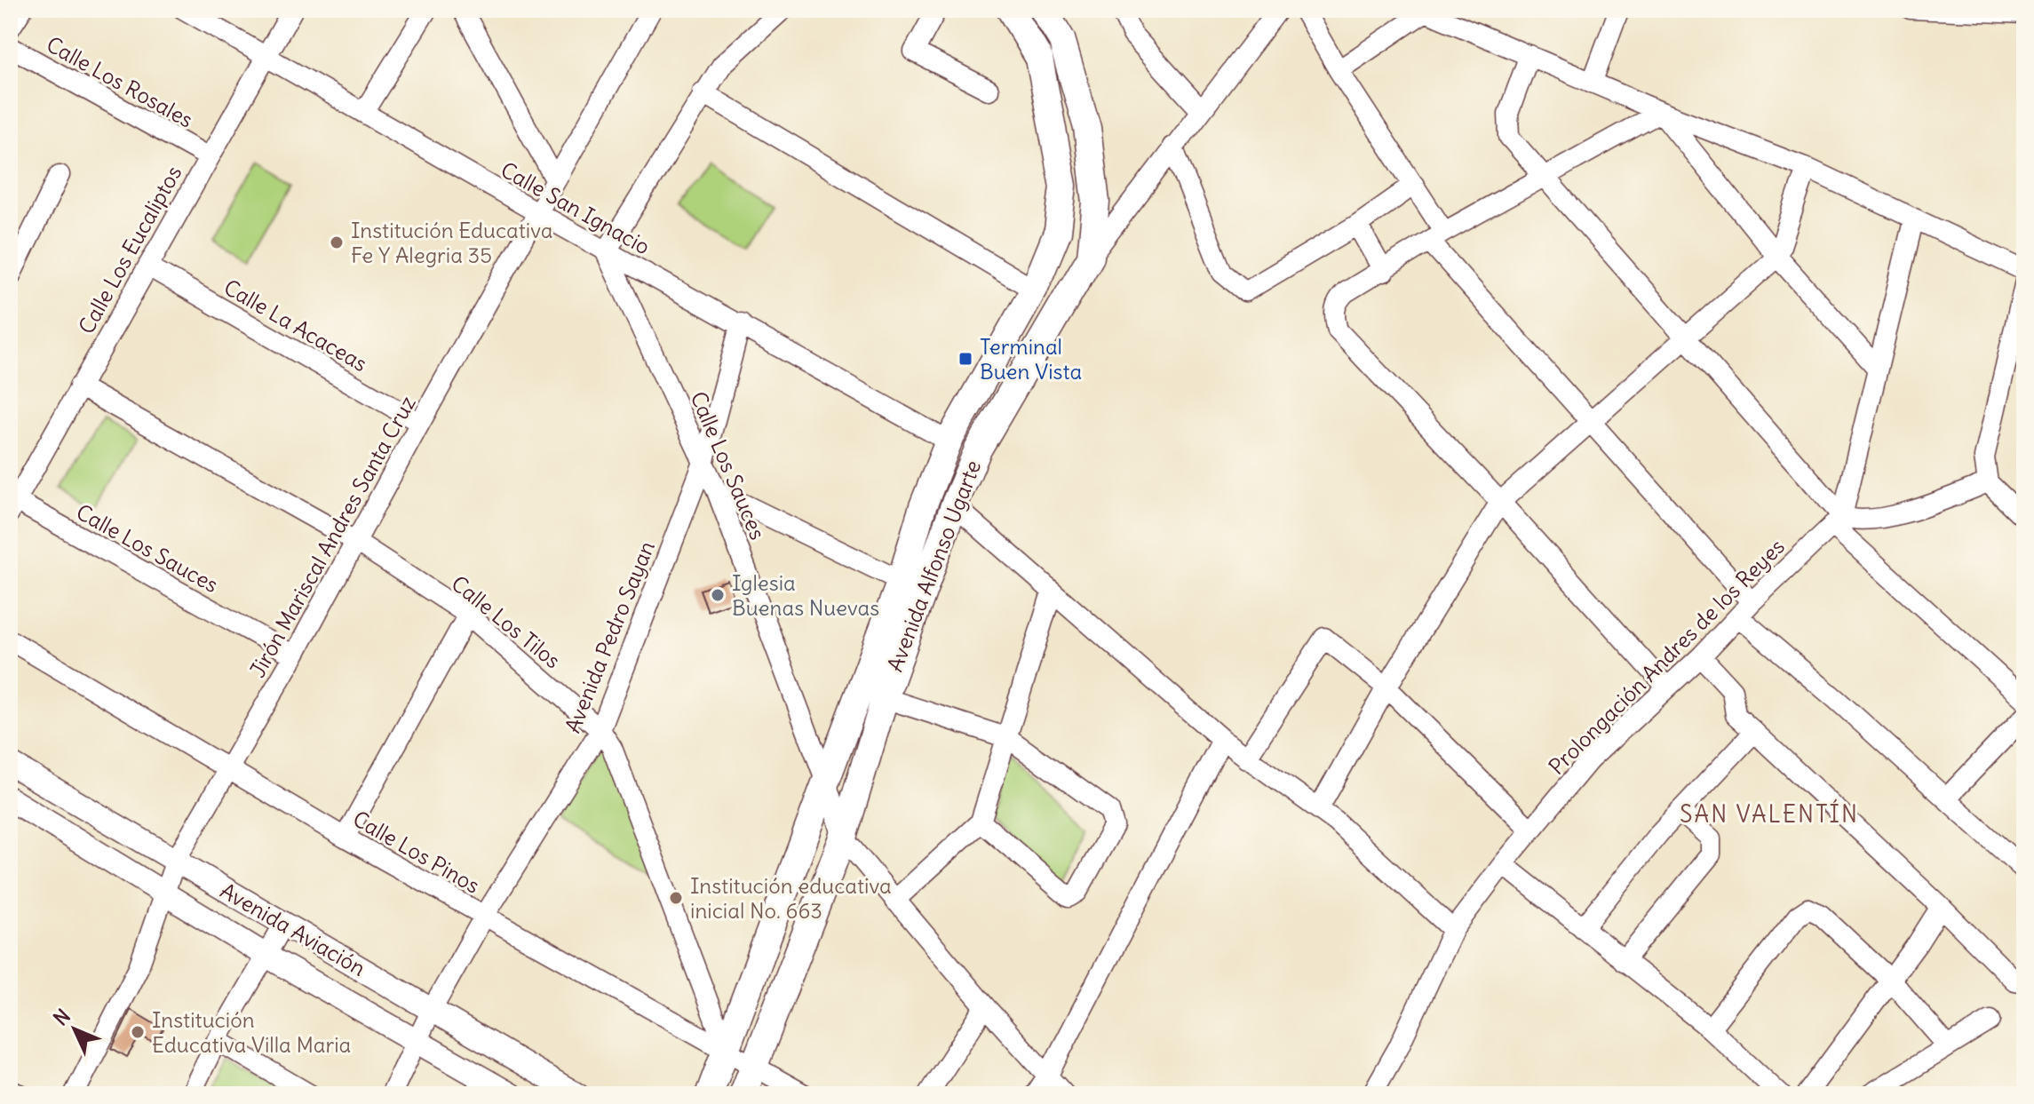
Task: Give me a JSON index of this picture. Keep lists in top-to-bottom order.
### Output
{
  "streets": {
    "main road": ["Avenida Alfonso Ugarte"],
    "street": [
      "Calle Los Rosales",
      "Calle San Ignacio",
      "Calle Los Eucaliptos",
      "Calle La Acaceas",
      "Calle Los Sauces",
      "Jirón Mariscal Andres Santa Cruz",
      "Calle Los Tilos",
      "Avenida Pedro Sayan",
      "Prolongación Andres de los Reyes",
      "Calle Los Pinos",
      "Avenida Aviación"
    ]
  },
  "crossings": [
    ["Calle Los Rosales", "Calle Los Eucaliptos"],
    ["Calle San Ignacio", "Calle Los Eucaliptos"],
    ["Calle San Ignacio", "Calle Los Sauces"],
    ["Calle San Ignacio", "Jirón Mariscal Andres Santa Cruz"],
    ["Calle San Ignacio", "Avenida Alfonso Ugarte"],
    ["Calle San Ignacio", "Avenida Pedro Sayan"],
    ["Calle Los Eucaliptos", "Calle La Acaceas"],
    ["Calle Los Eucaliptos", "Calle Los Sauces"],
    ["Calle Los Eucaliptos", "Calle Los Tilos"],
    ["Calle La Acaceas", "Jirón Mariscal Andres Santa Cruz"],
    ["Calle Los Sauces", "Jirón Mariscal Andres Santa Cruz"],
    ["Calle Los Sauces", "Avenida Alfonso Ugarte"],
    ["Calle Los Sauces", "Avenida Pedro Sayan"],
    ["Jirón Mariscal Andres Santa Cruz", "Calle Los Tilos"],
    ["Jirón Mariscal Andres Santa Cruz", "Calle Los Pinos"],
    ["Jirón Mariscal Andres Santa Cruz", "Avenida Aviación"],
    ["Avenida Alfonso Ugarte", "Calle Los Tilos"],
    ["Avenida Alfonso Ugarte", "Calle Los Pinos"],
    ["Calle Los Tilos", "Avenida Pedro Sayan"],
    ["Calle Los Tilos", "Calle Los Pinos"],
    ["Avenida Pedro Sayan", "Calle Los Pinos"],
    ["Avenida Pedro Sayan", "Avenida Aviación"]
  ],
  "districts": ["SAN VALENTÍN"],
  "places": {
    "other": [
      "Institución Educativa Fe Y Alegria 35",
      "Iglesia Buenas Nuevas",
      "Institución educativa inicial No. 663",
      "Institución Educativa Villa Maria"
    ],
    "transit": ["Terminal Buen Vista"]
  },
  "north": "top left"
}
